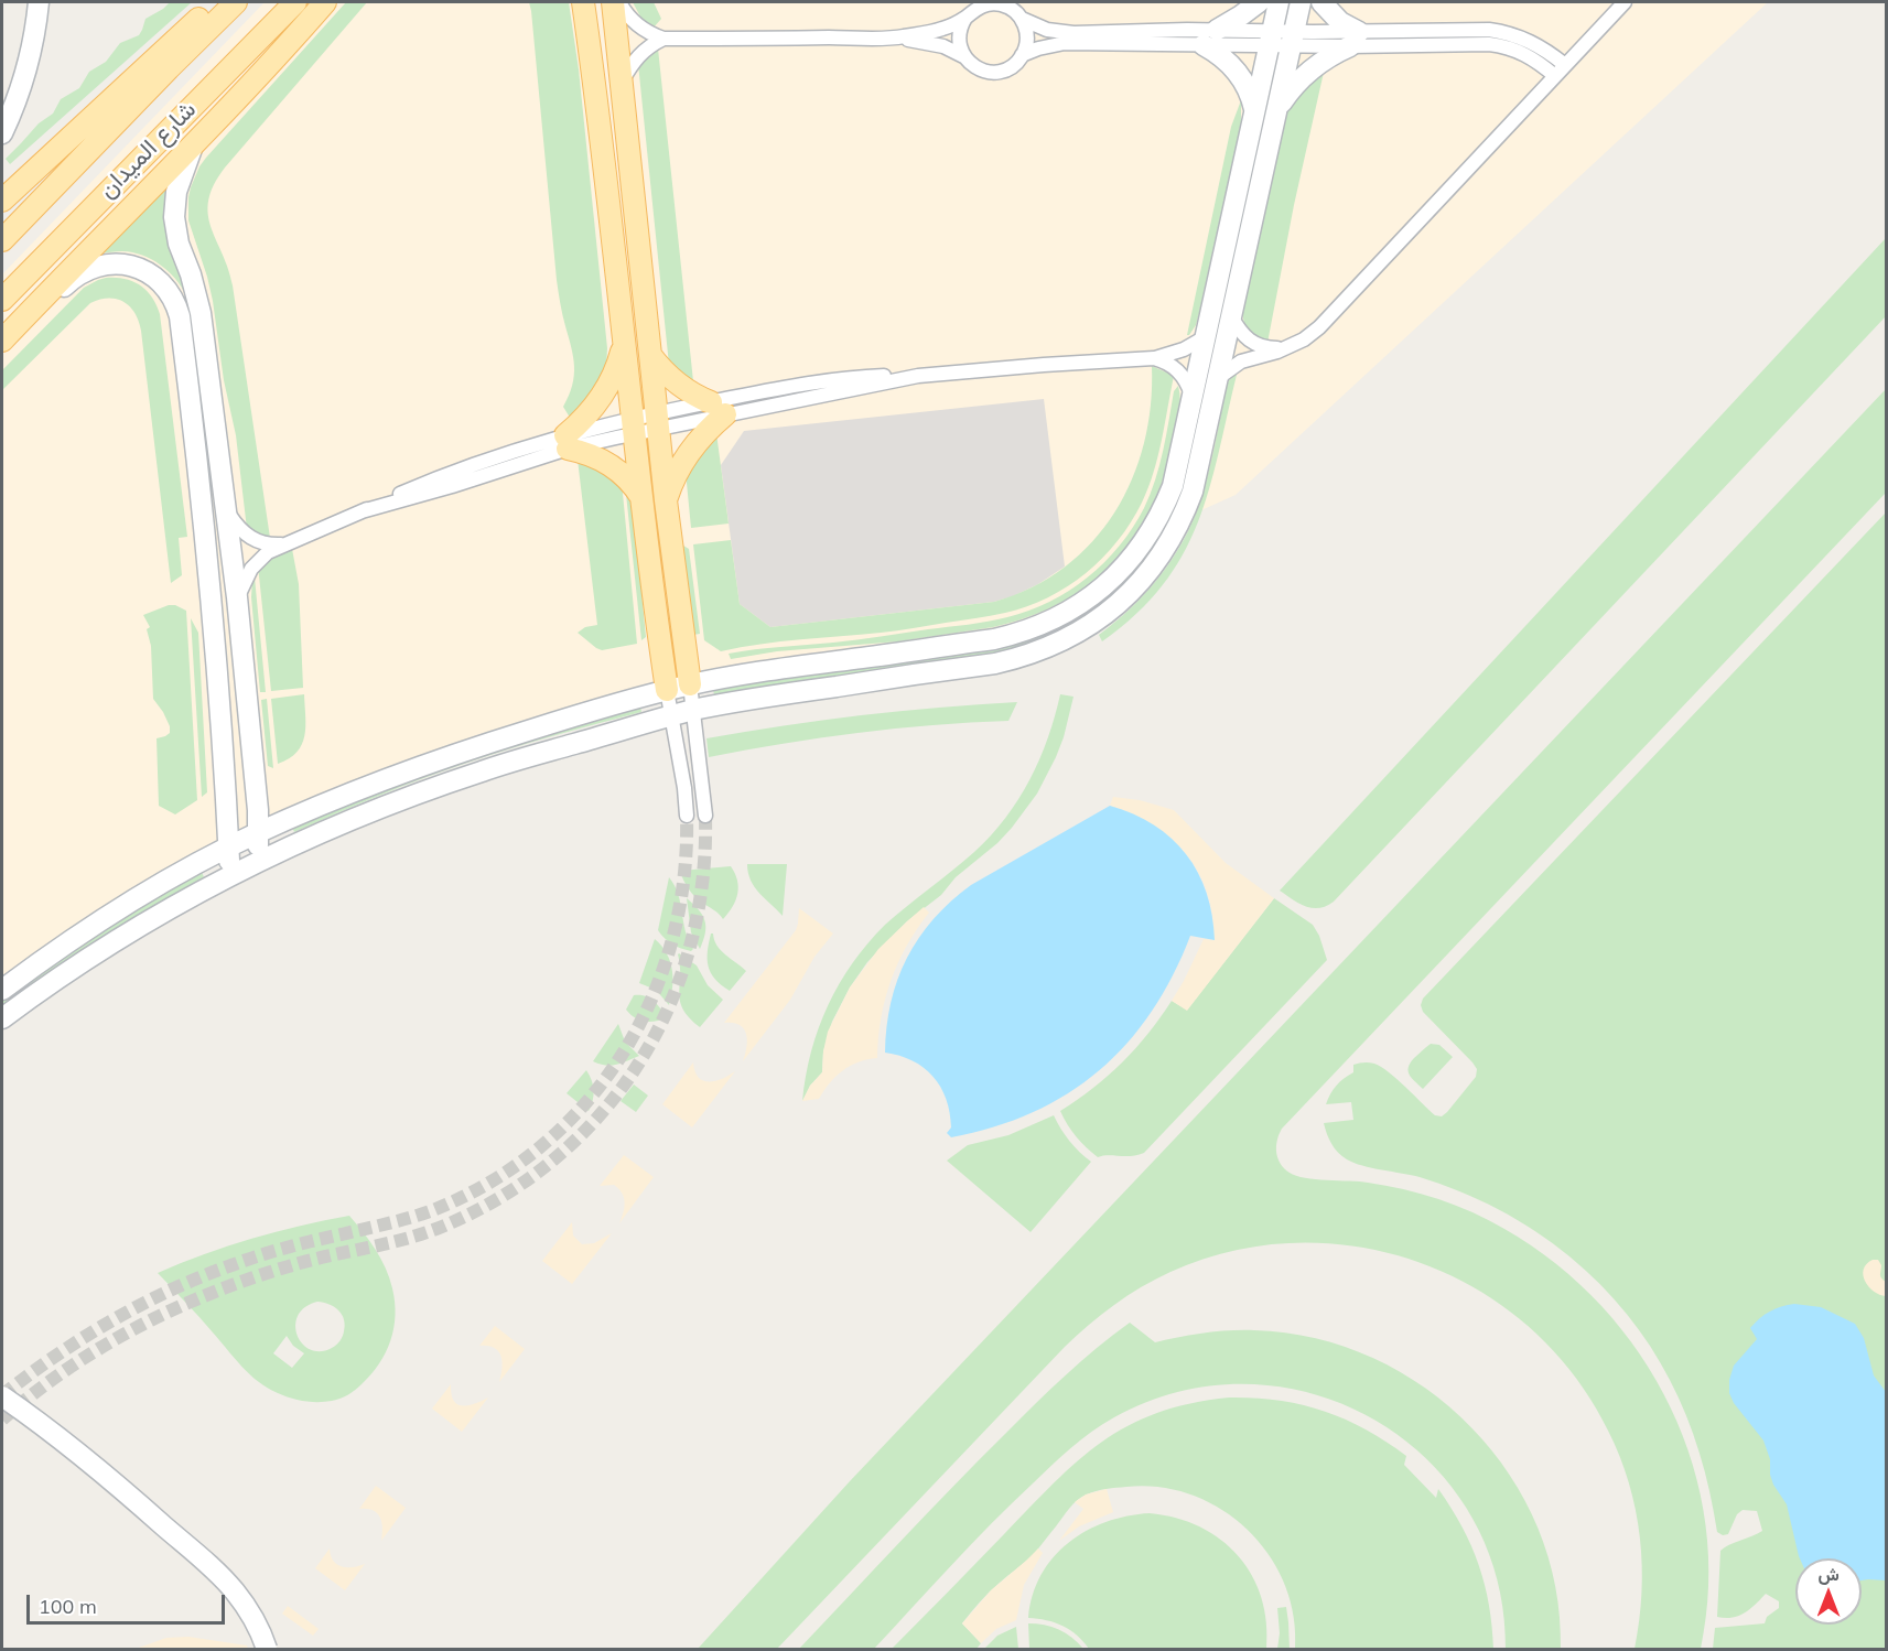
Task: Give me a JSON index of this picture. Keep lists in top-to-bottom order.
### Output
{
  "streets": {
    "main road": ["شارع الميدان"]
  },
  "scale_bar": "100 m",
  "north": "top"
}
